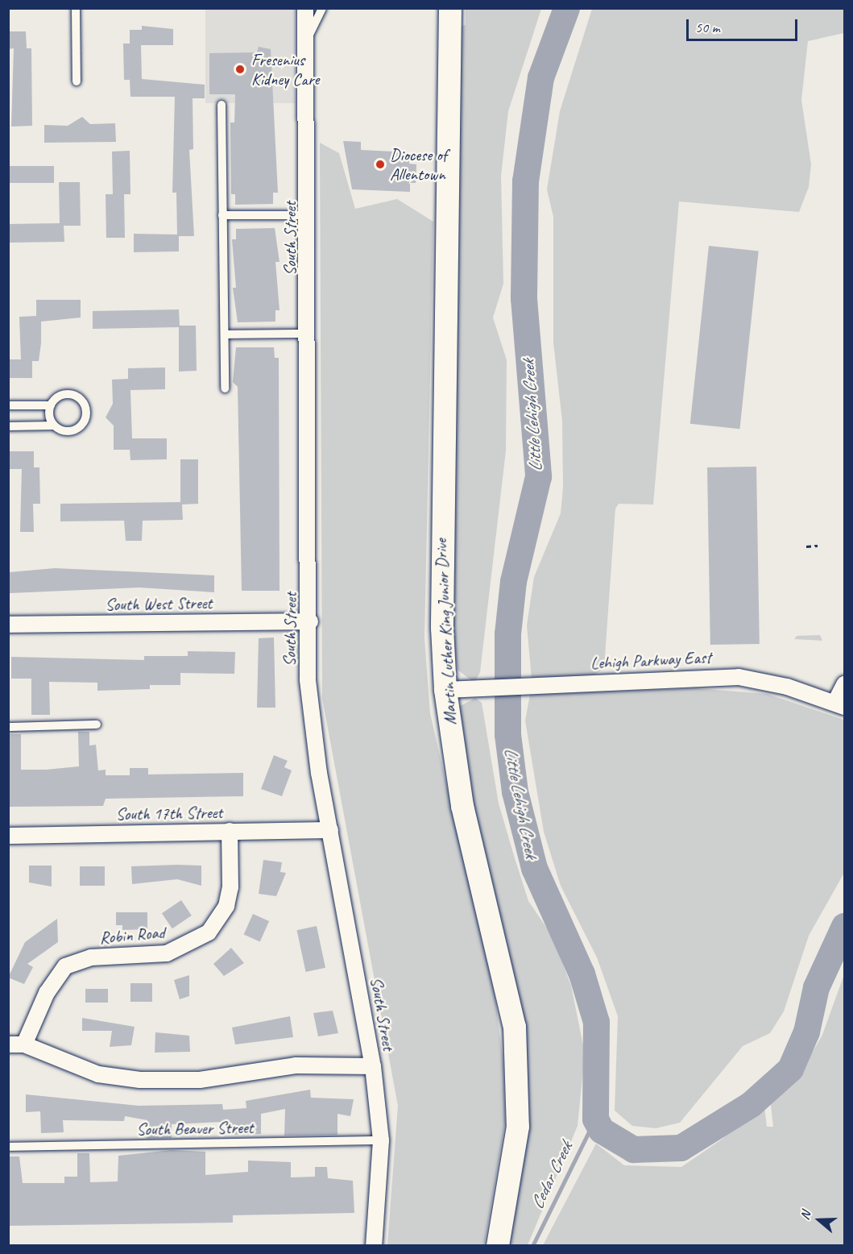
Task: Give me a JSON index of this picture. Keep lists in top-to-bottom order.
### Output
{
  "streets": {
    "main road": ["Martin Luther King Junior Drive"],
    "street": [
      "South Street",
      "South West Street",
      "Lehigh Parkway East",
      "South 17th Street",
      "Robin Road"
    ],
    "lane": ["South Beaver Street"]
  },
  "crossings": [
    ["South Street", "South West Street"],
    ["South Street", "South 17th Street"],
    ["South Street", "South Beaver Street"],
    ["Martin Luther King Junior Drive", "Lehigh Parkway East"],
    ["South 17th Street", "Robin Road"]
  ],
  "water": ["Little Lehigh Creek", "Cedar Creek"],
  "places": ["Fresenius Kidney Care", "Diocese of Allentown"],
  "scale_bar": "50 m",
  "north": "left"
}
